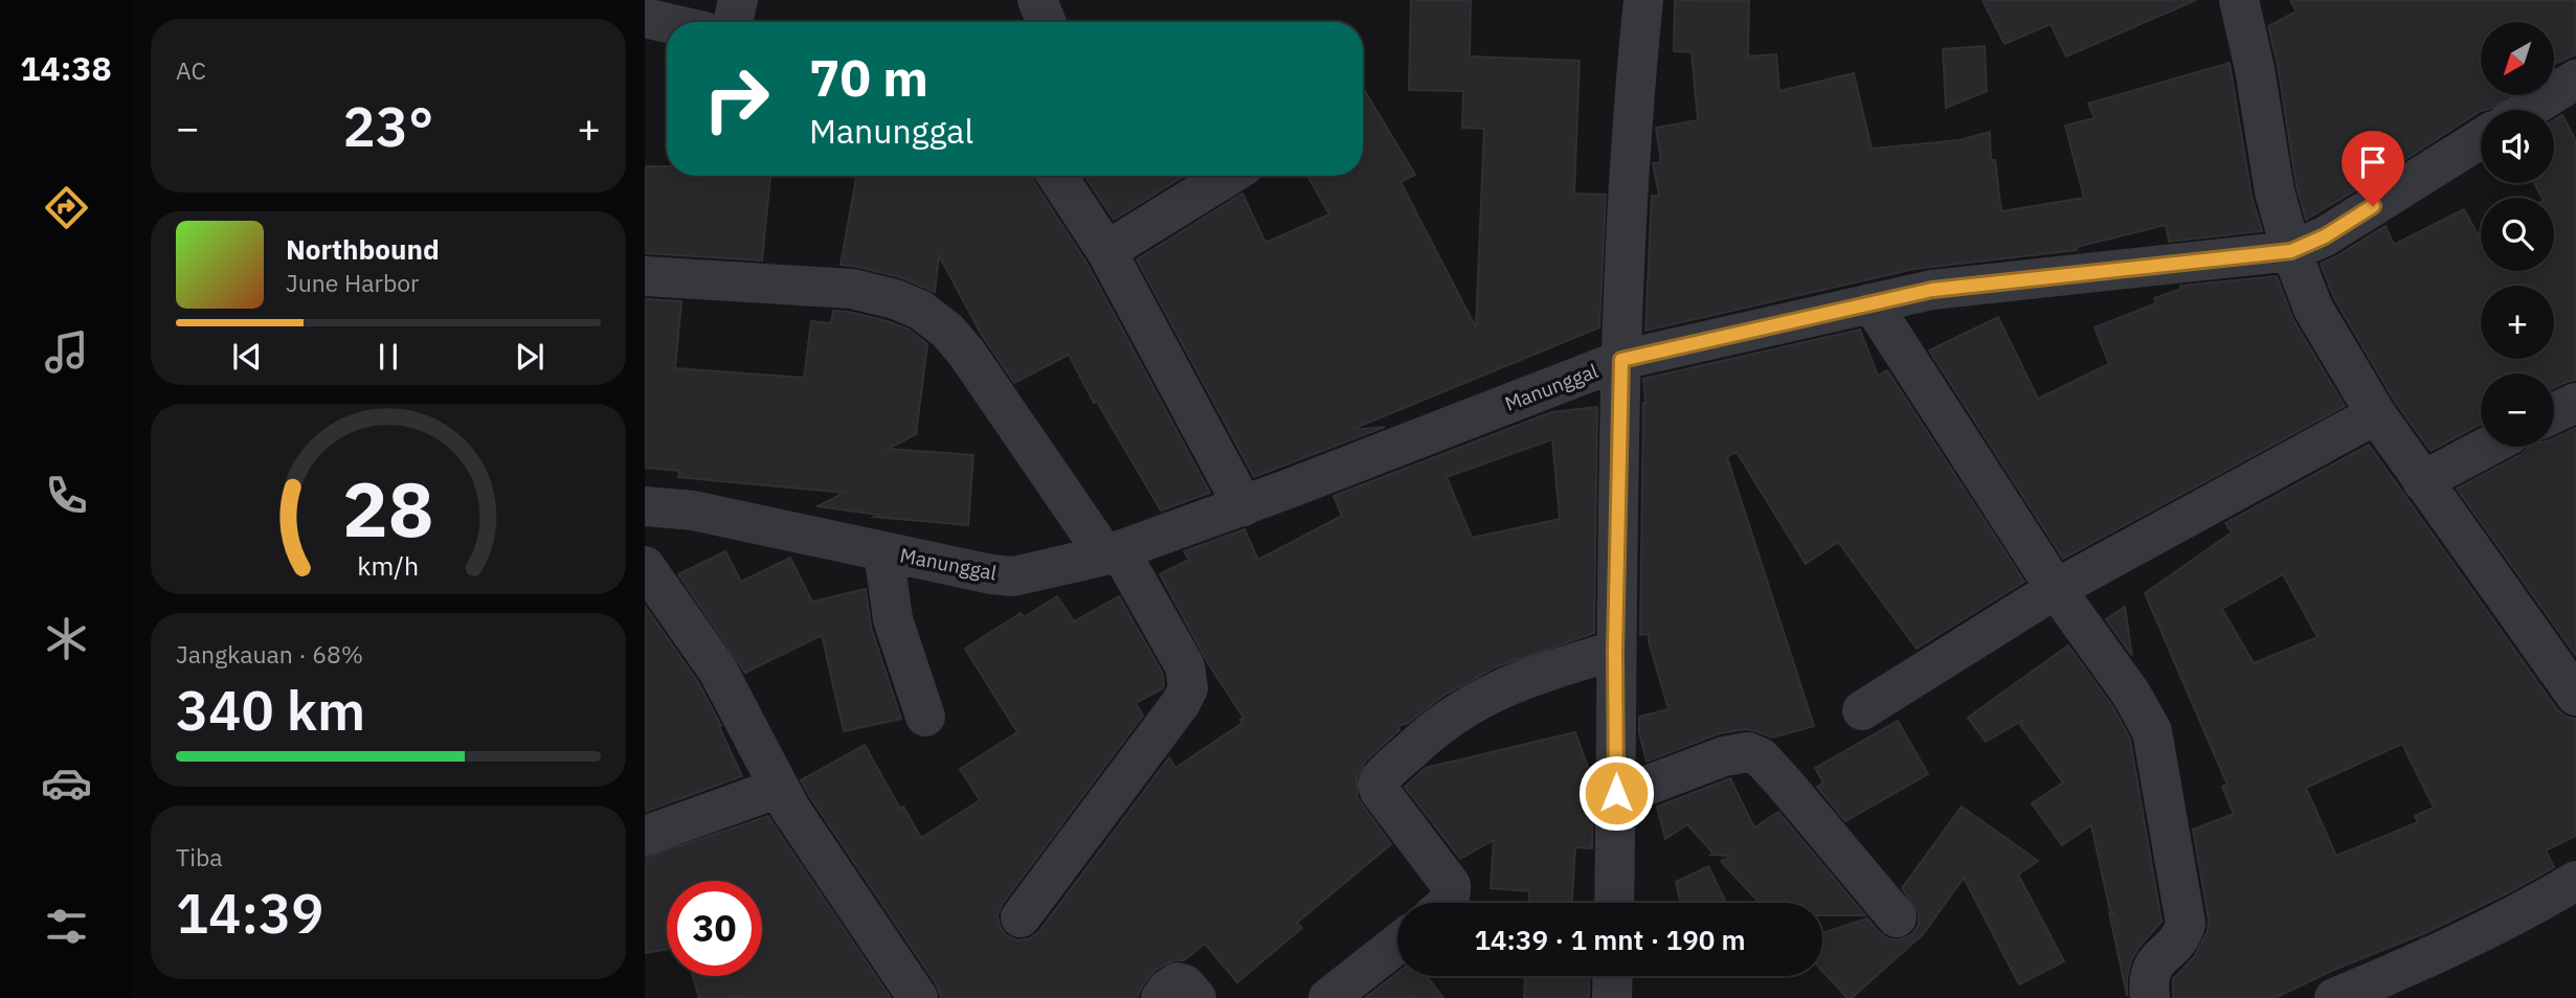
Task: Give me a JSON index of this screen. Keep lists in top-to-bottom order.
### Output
{
  "streets": {
    "street": ["Manunggal"]
  },
  "north": "bottom left",
  "page": {
    "tabs": "14:38",
    "tile": [
      "AC",
      ["Jangkauan · 68%", "340 km"],
      ["Tiba", "14:39"]
    ],
    "map_buttons": ["+", "−"],
    "turn": ["70 m", "Manunggal"],
    "heat": ["−", "23°", "+"],
    "song": ["Northbound", "June Harbor"],
    "limit": "30",
    "trip": "14:39 · 1 mnt · 190 m",
    "gauge": ["28", "km/h"]
  }
}
